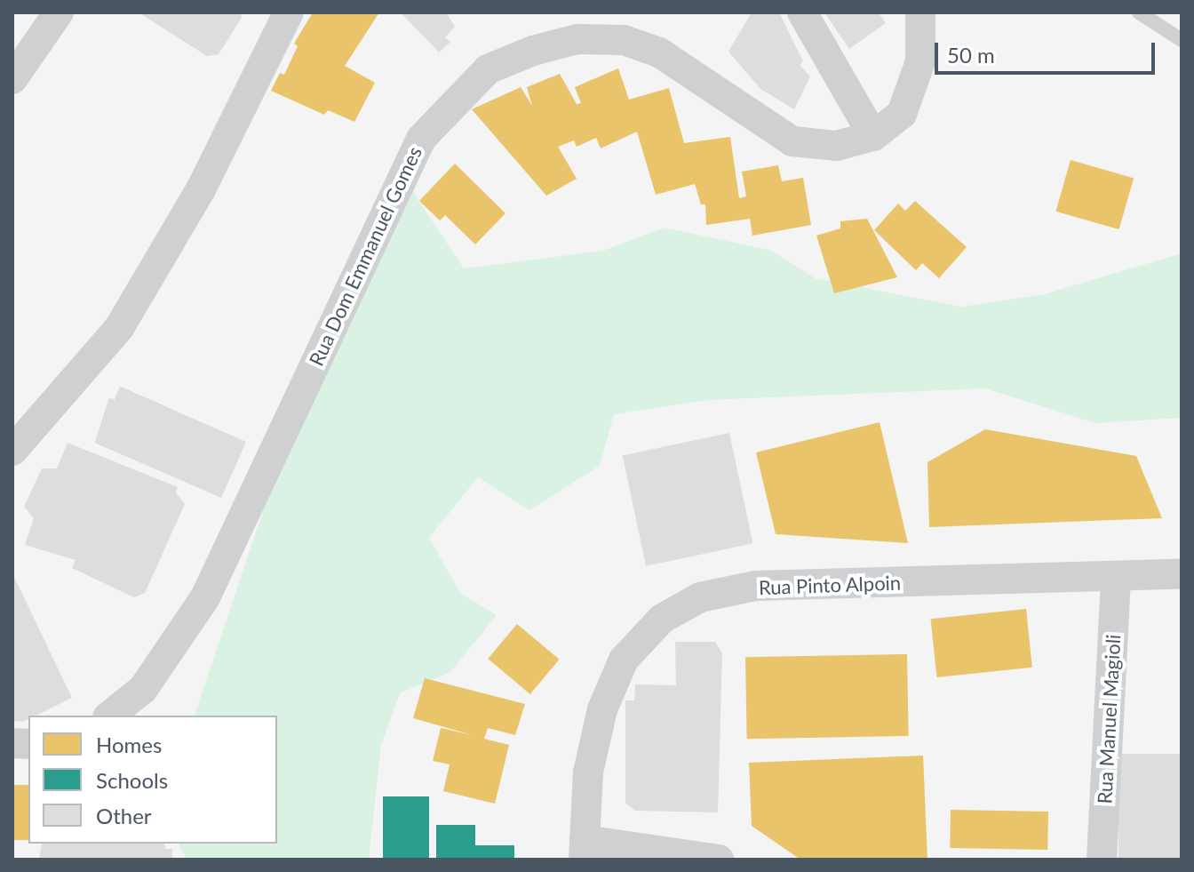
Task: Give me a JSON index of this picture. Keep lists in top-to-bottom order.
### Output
{
  "streets": {
    "street": ["Rua Dom Emmanuel Gomes", "Rua Pinto Alpoin", "Rua Manuel Magioli"]
  },
  "crossings": [
    ["Rua Pinto Alpoin", "Rua Manuel Magioli"]
  ],
  "legend": ["Homes", "Schools", "Other"],
  "scale_bar": "50 m"
}
